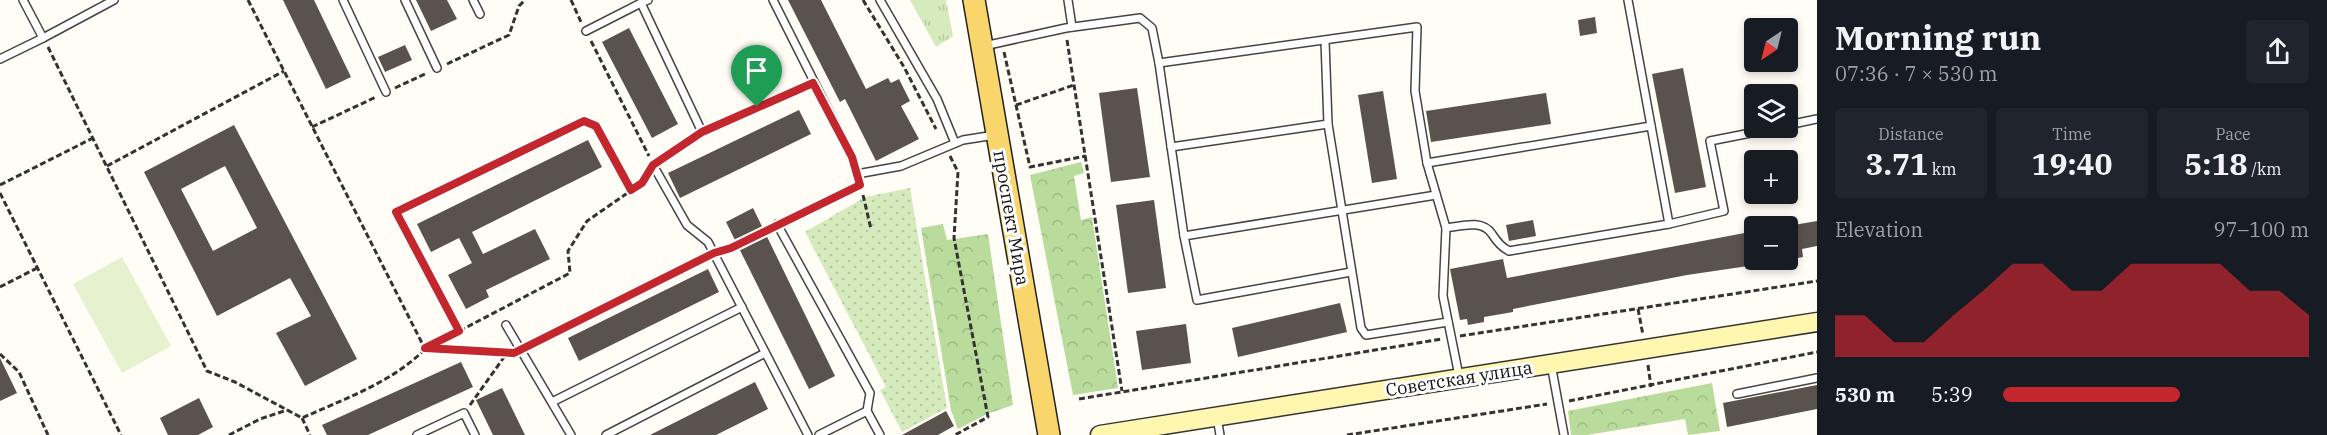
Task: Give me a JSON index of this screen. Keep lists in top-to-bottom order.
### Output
{
  "streets": {
    "main road": ["проспект Мира", "Советская улица"]
  },
  "north": "bottom left",
  "page": {
    "heading": ["Morning run", "07:36 · 7 × 530 m"],
    "map_buttons": ["+", "−"],
    "stats": [
      ["Distance", "3.71 km"],
      ["Time", "19:40"],
      ["Pace", "5:18 /km"]
    ],
    "chart": ["Elevation", "97–100 m"],
    "list": [
      {
        "name": "530 m",
        "note": "5:39"
      }
    ]
  }
}
